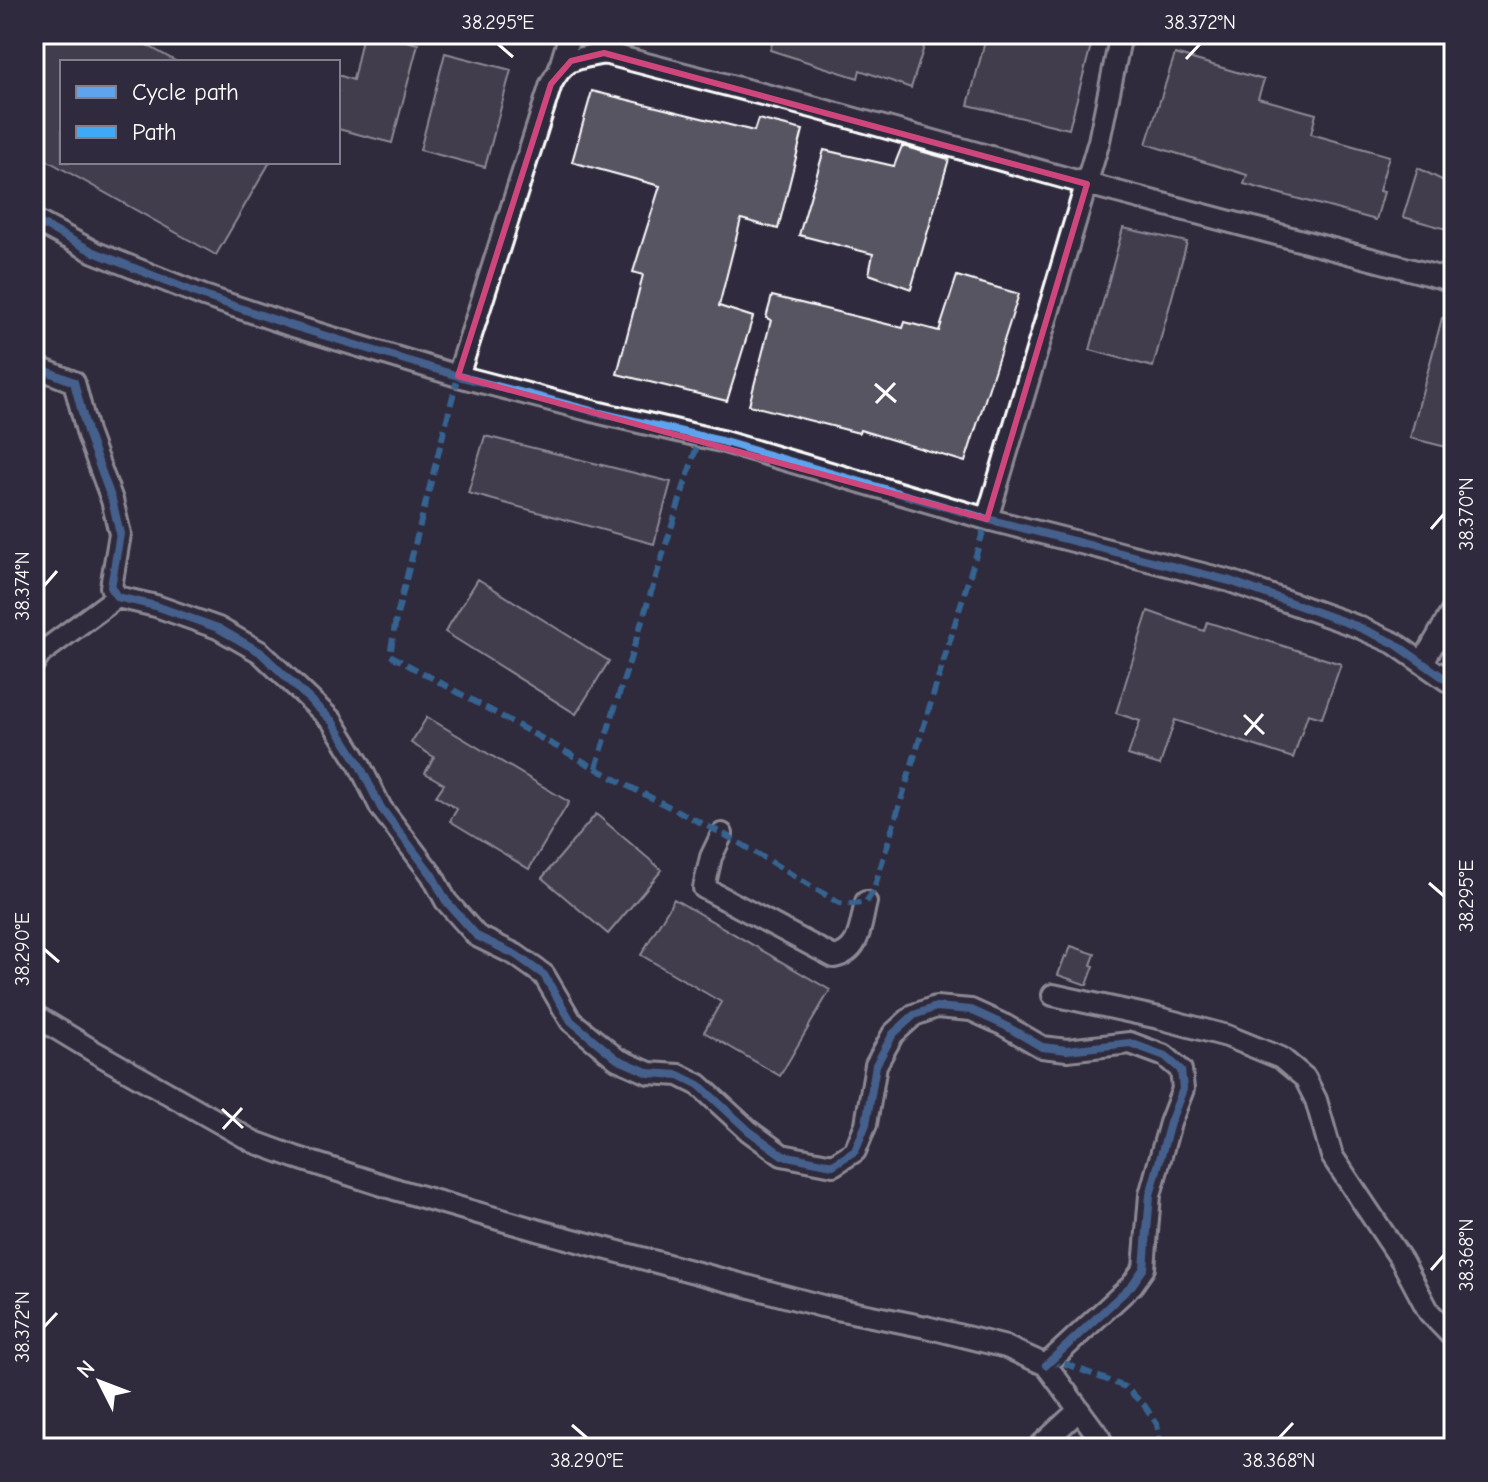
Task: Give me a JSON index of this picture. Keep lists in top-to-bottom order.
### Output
{
  "legend": ["Cycle path", "Path"],
  "north": "top left",
  "coordinates": [
    "38.295°E",
    "38.372°N",
    "38.370°N",
    "38.374°N",
    "38.290°E",
    "38.368°N"
  ]
}
